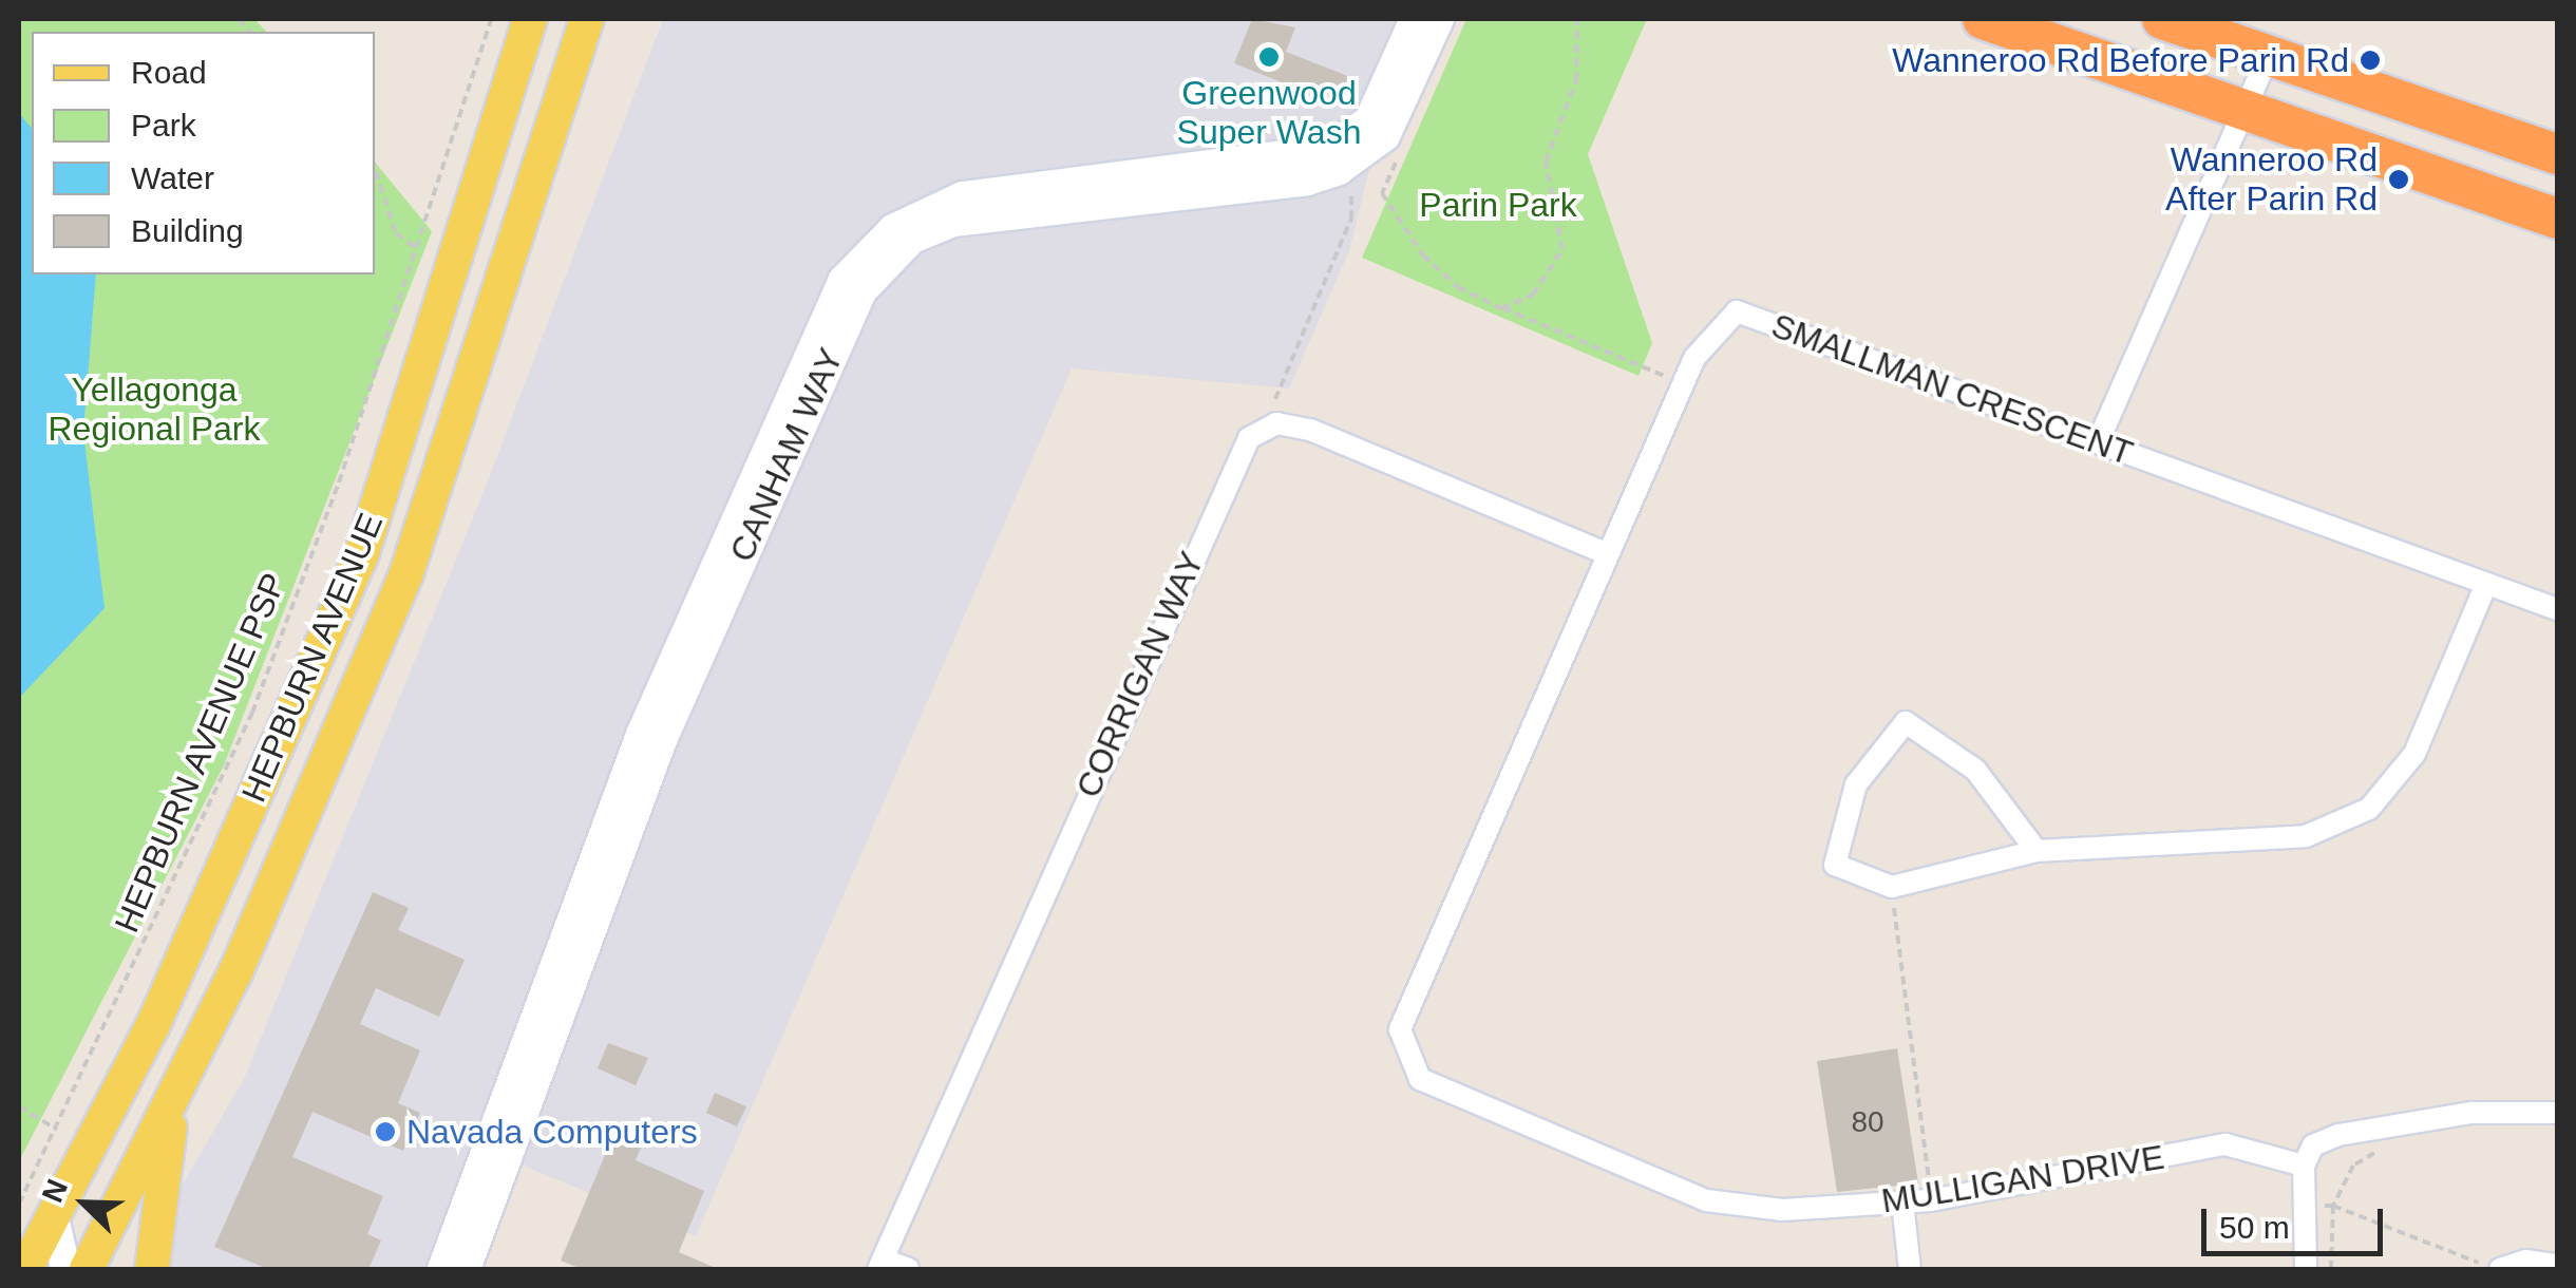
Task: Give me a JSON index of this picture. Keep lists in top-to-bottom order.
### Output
{
  "streets": {
    "main road": ["CANHAM WAY", "HEPBURN AVENUE"],
    "street": ["SMALLMAN CRESCENT", "CORRIGAN WAY", "MULLIGAN DRIVE"],
    "path": ["HEPBURN AVENUE PSP"]
  },
  "crossings": [
    ["SMALLMAN CRESCENT", "MULLIGAN DRIVE"]
  ],
  "parks": ["Parin Park", "Yellagonga Regional Park"],
  "places": [
    "Greenwood Super Wash",
    "Wanneroo Rd Before Parin Rd",
    "Wanneroo Rd After Parin Rd",
    "Navada Computers"
  ],
  "house_numbers": ["80"],
  "legend": [
    "Road",
    "Park",
    "Water",
    "Building"
  ],
  "scale_bar": "50 m",
  "north": "top left"
}
